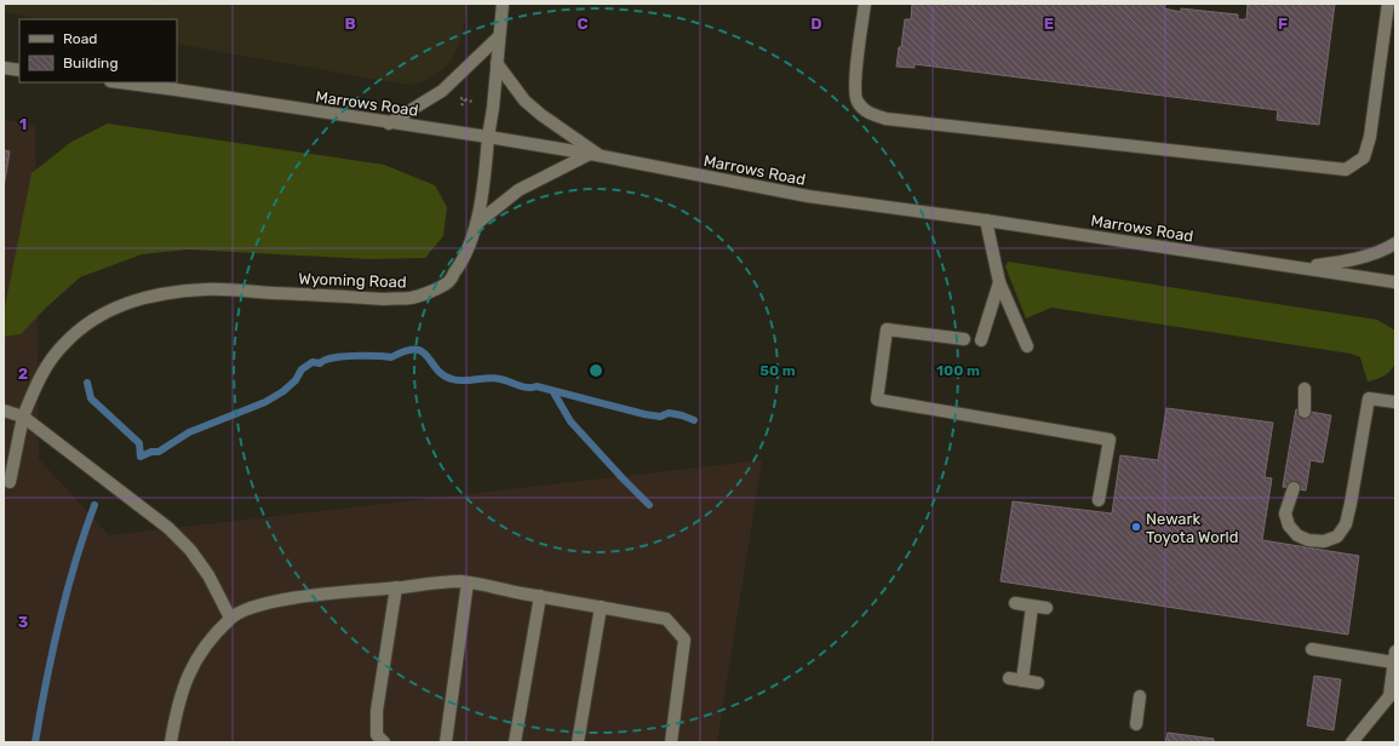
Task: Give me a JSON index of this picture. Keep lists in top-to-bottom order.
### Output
{
  "streets": {
    "street": ["Marrows Road", "Wyoming Road"]
  },
  "crossings": [
    ["Marrows Road", "Wyoming Road"]
  ],
  "places": ["Newark Toyota World"],
  "legend": ["Road", "Building"],
  "grid": {
    "columns": [
      "B",
      "C",
      "D",
      "E",
      "F"
    ],
    "rows": ["1", "2", "3"]
  },
  "rings": ["50 m", "100 m"]
}
